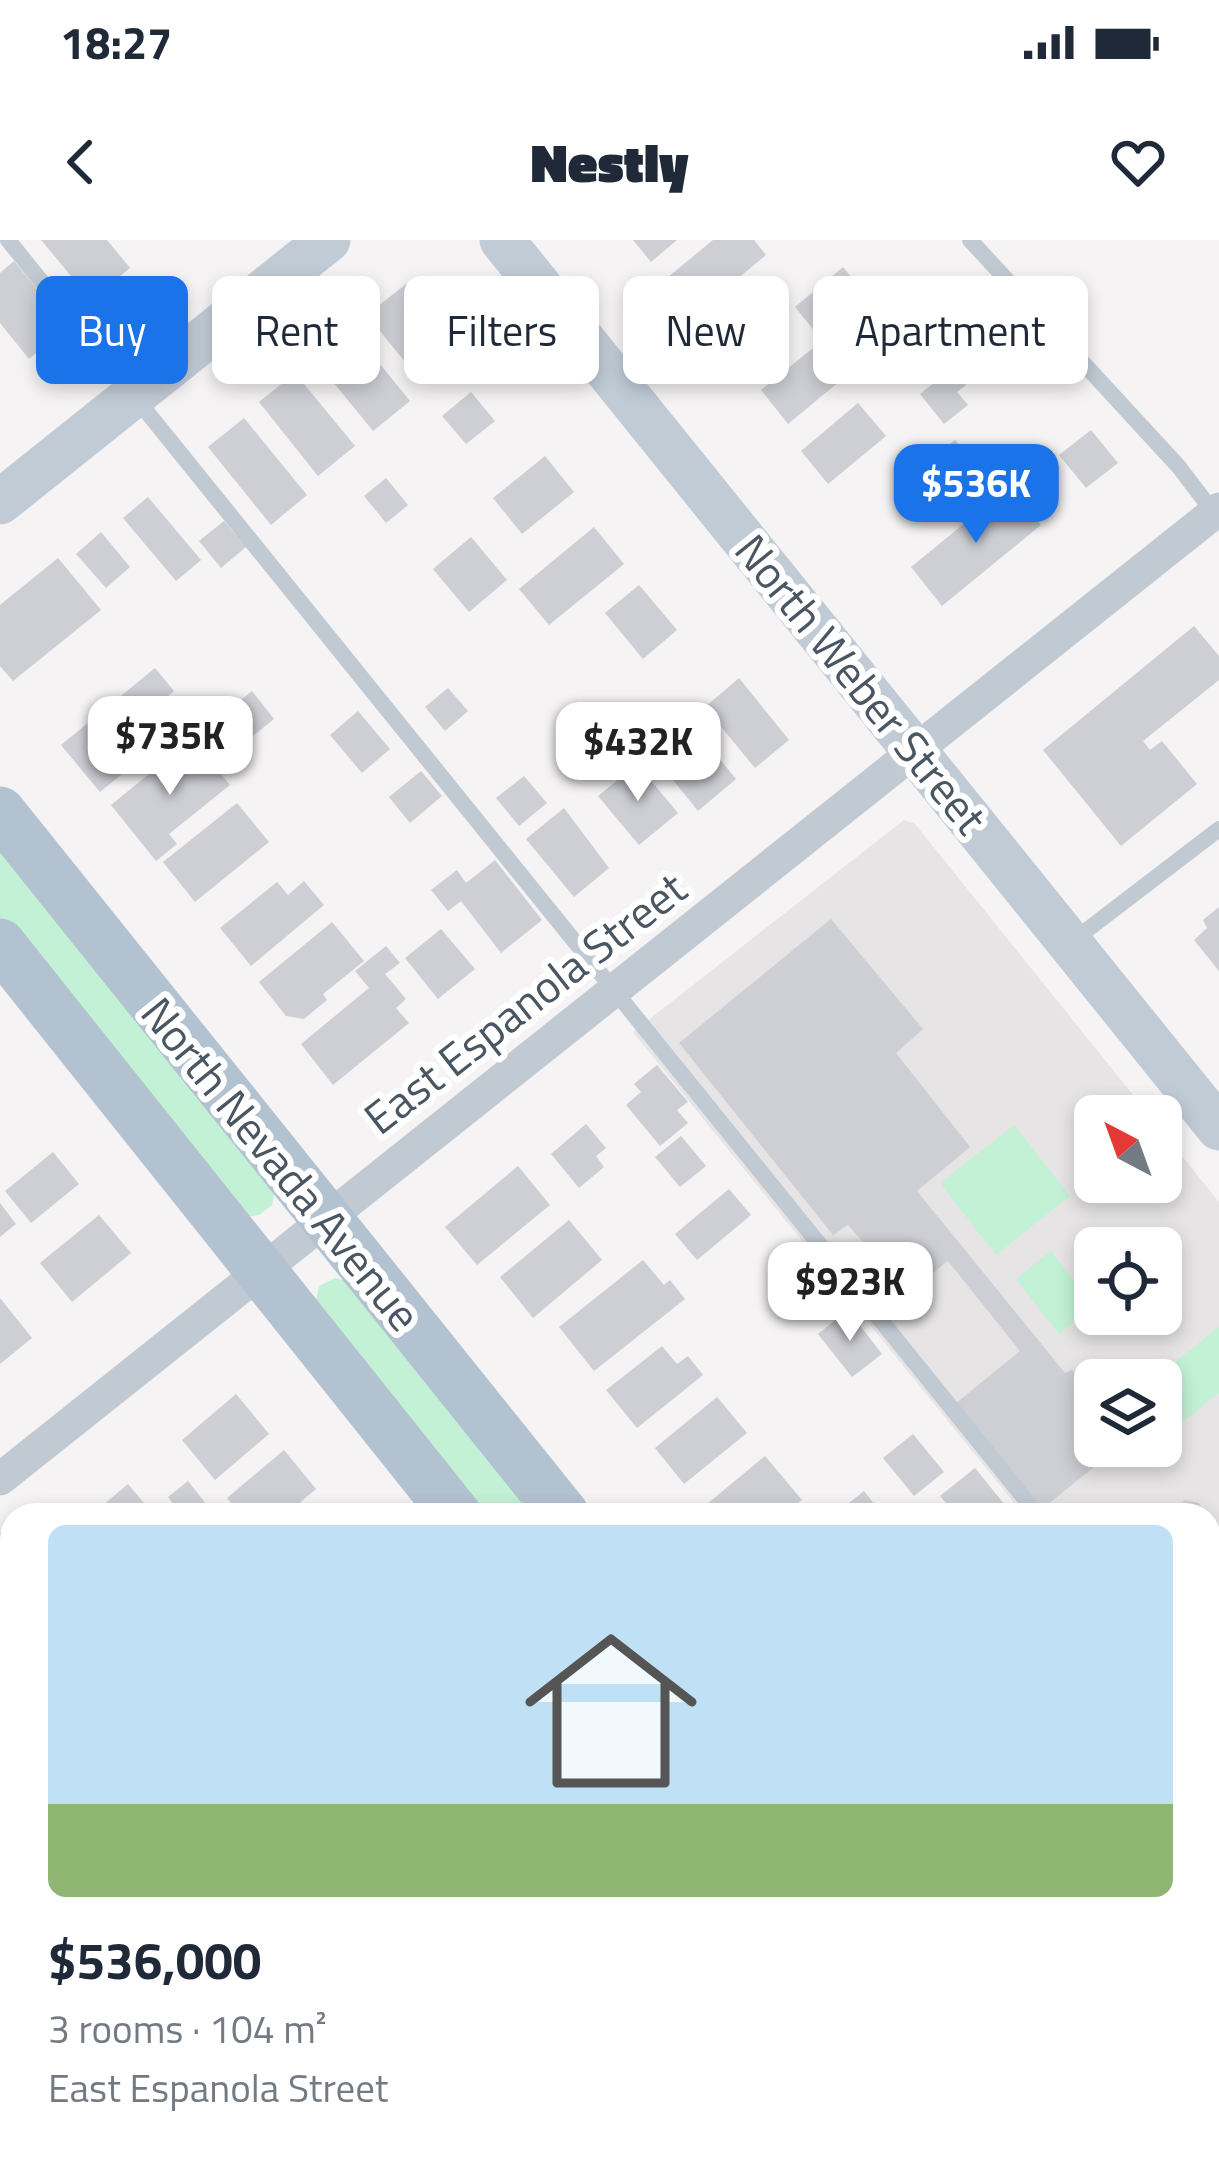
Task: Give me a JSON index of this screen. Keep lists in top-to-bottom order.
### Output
{
  "streets": {
    "main road": ["North Nevada Avenue"],
    "street": ["North Weber Street", "East Espanola Street"]
  },
  "crossings": [
    ["North Weber Street", "East Espanola Street"],
    ["East Espanola Street", "North Nevada Avenue"]
  ],
  "north": "top left",
  "page": {
    "status": "18:27",
    "header": "Nestly",
    "chip": [
      "Buy",
      "Rent",
      "Filters",
      "New",
      "Apartment"
    ],
    "price": [
      "$536K",
      "$735K",
      "$432K",
      "$923K"
    ],
    "list": [
      {
        "name": "$536,000",
        "note": "3 rooms · 104 m² · East Espanola Street"
      }
    ]
  }
}
